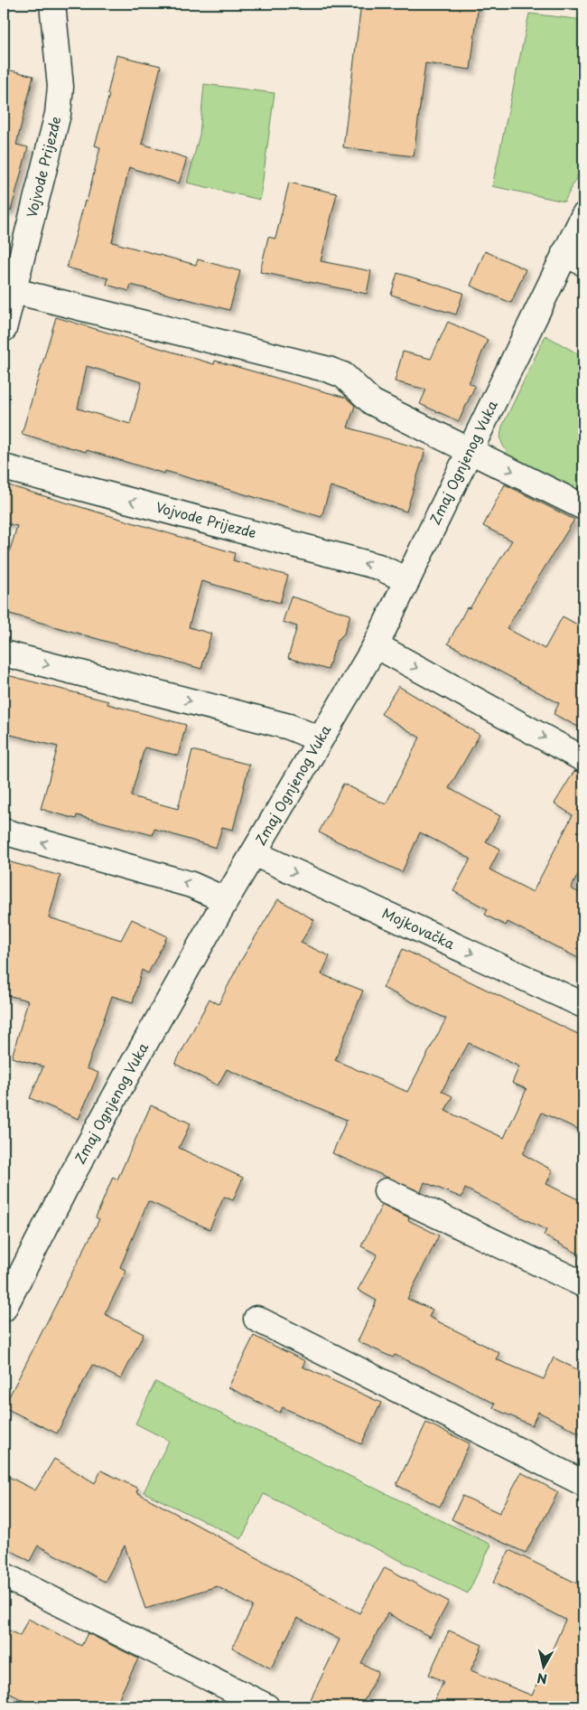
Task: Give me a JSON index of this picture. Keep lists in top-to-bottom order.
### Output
{
  "streets": {
    "street": ["Vojvode Prijezde", "Zmaj Ognjenog Vuka", "Mojkovačka"]
  },
  "crossings": [
    ["Vojvode Prijezde", "Zmaj Ognjenog Vuka"],
    ["Zmaj Ognjenog Vuka", "Mojkovačka"]
  ],
  "one_way": ["Mojkovačka"],
  "north": "bottom"
}
